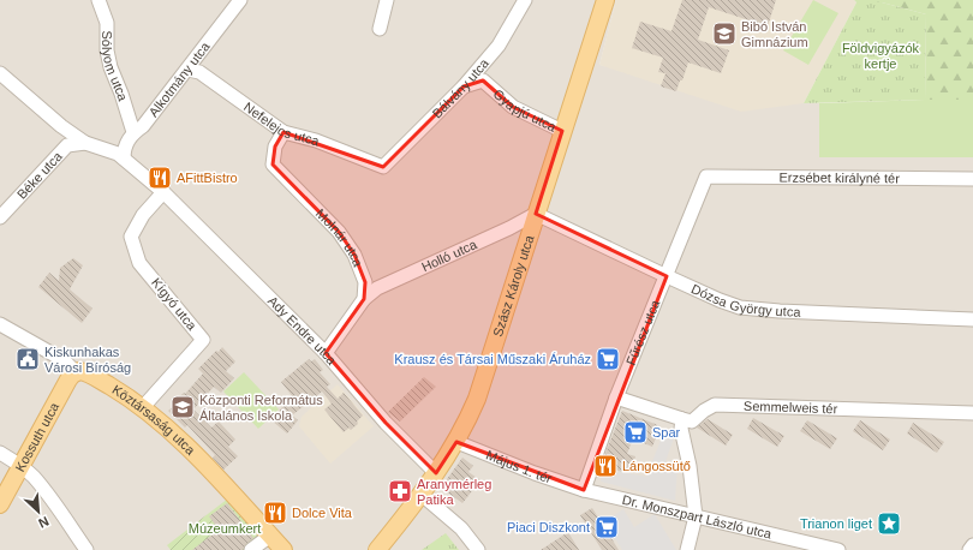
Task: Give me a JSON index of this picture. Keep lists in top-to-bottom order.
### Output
{
  "streets": {
    "main road": ["Szász Károly utca", "Köztársaság utca", "Kossuth utca"],
    "street": [
      "Sólyom utca",
      "Alkotmány utca",
      "Bálvány utca",
      "Gyapjú utca",
      "Nefelejcs utca",
      "Béke utca",
      "Erzsébet királyné tér",
      "Molnár utca",
      "Holló utca",
      "Dózsa György utca",
      "Kígyó utca",
      "Ady Endre utca",
      "Fűrész utca",
      "Semmelweis tér",
      "Május 1. tér",
      "Dr. Monszpart László utca"
    ]
  },
  "crossings": [
    ["Sólyom utca", "Alkotmány utca"],
    ["Alkotmány utca", "Nefelejcs utca"],
    ["Alkotmány utca", "Ady Endre utca"],
    ["Bálvány utca", "Gyapjú utca"],
    ["Bálvány utca", "Nefelejcs utca"],
    ["Gyapjú utca", "Szász Károly utca"],
    ["Nefelejcs utca", "Molnár utca"],
    ["Erzsébet királyné tér", "Fűrész utca"],
    ["Molnár utca", "Holló utca"],
    ["Holló utca", "Szász Károly utca"],
    ["Holló utca", "Dózsa György utca"],
    ["Szász Károly utca", "Dózsa György utca"],
    ["Szász Károly utca", "Ady Endre utca"],
    ["Szász Károly utca", "Május 1. tér"],
    ["Dózsa György utca", "Fűrész utca"],
    ["Kígyó utca", "Ady Endre utca"],
    ["Kígyó utca", "Köztársaság utca"],
    ["Fűrész utca", "Május 1. tér"],
    ["Fűrész utca", "Dr. Monszpart László utca"],
    ["Köztársaság utca", "Kossuth utca"],
    ["Május 1. tér", "Dr. Monszpart László utca"]
  ],
  "parks": ["Földvigyázók kertje", "Múzeumkert"],
  "places": {
    "school or university": ["Bibó István Gimnázium", "Központi Református Általános Iskola"],
    "restaurant": ["AFittBistro", "Lángossütő", "Dolce Vita"],
    "public building": ["Kiskunhakas Városi Bíróság"],
    "supermarket": ["Krausz és Társai Műszaki Áruház", "Spar", "Piaci Diszkont"],
    "pharmacy": ["Aranymérleg Patika"],
    "place": ["Trianon liget"]
  },
  "north": "bottom right"
}
